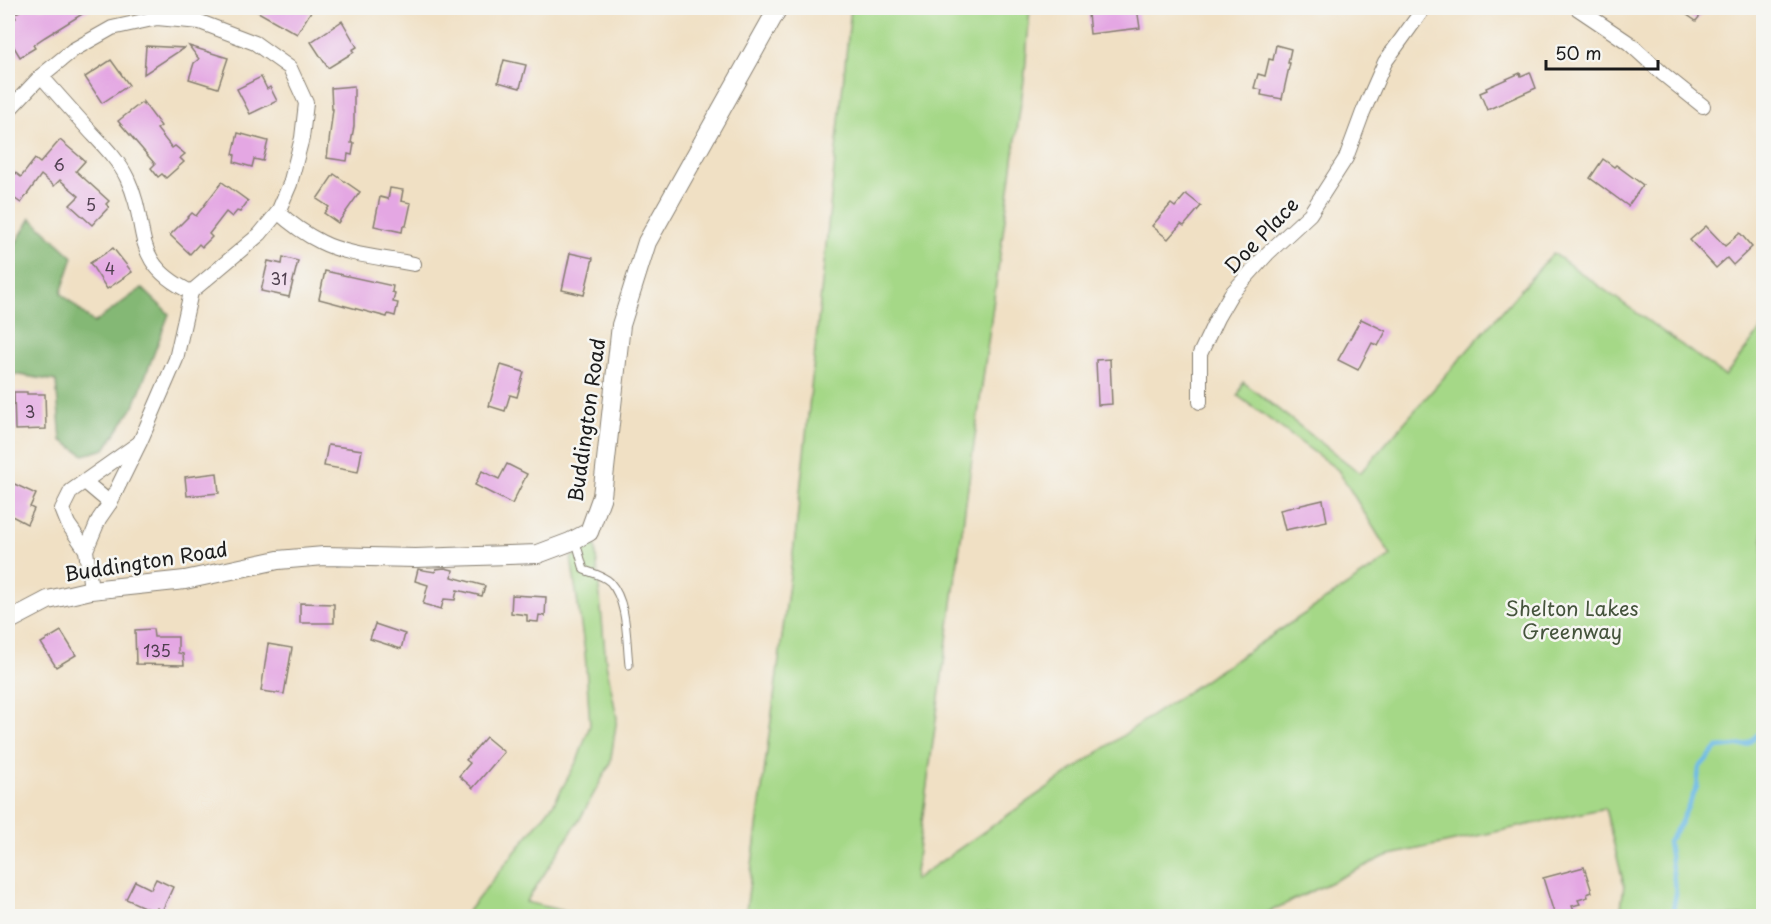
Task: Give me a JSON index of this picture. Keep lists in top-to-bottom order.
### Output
{
  "streets": {
    "street": ["Doe Place", "Buddington Road"]
  },
  "parks": ["Shelton Lakes Greenway"],
  "house_numbers": [
    "6",
    "5",
    "4",
    "31",
    "3",
    "135"
  ],
  "scale_bar": "50 m"
}
